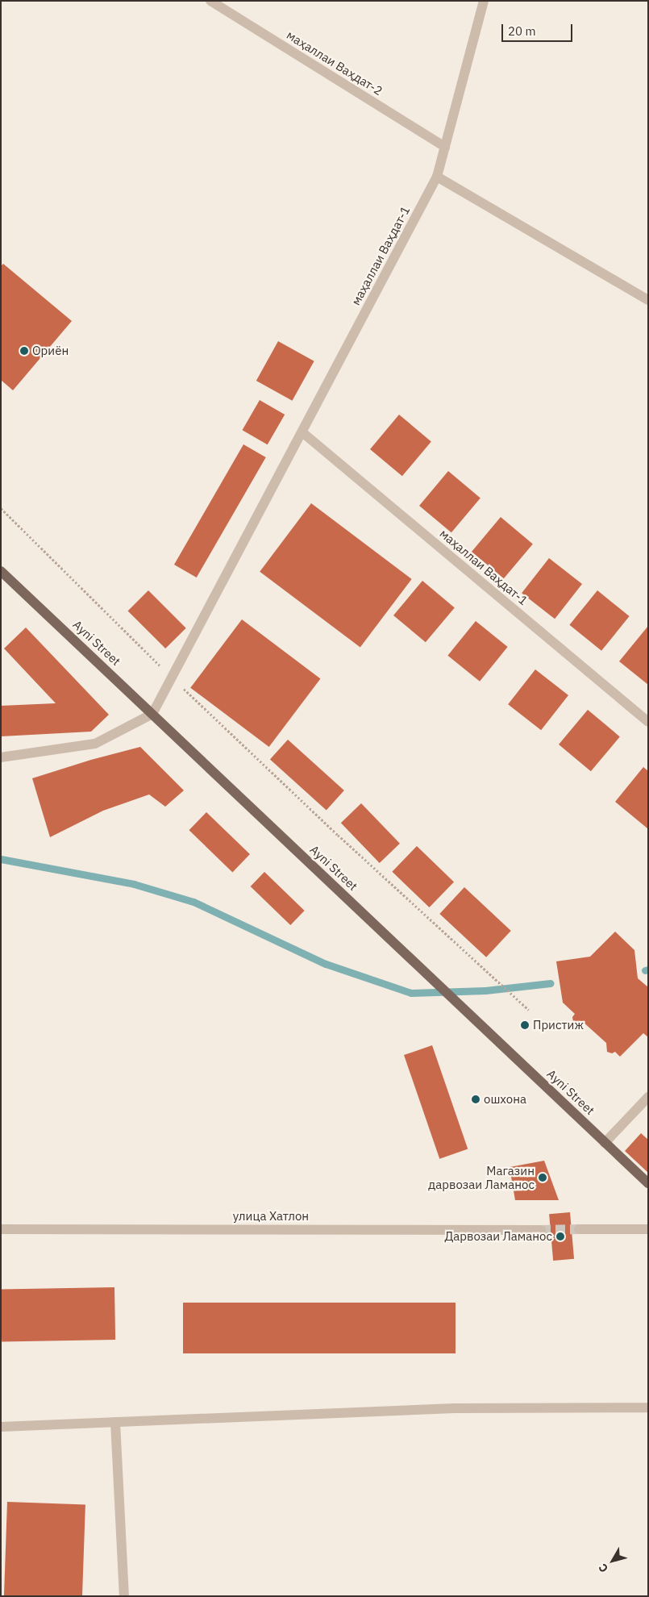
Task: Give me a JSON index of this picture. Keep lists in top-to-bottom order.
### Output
{
  "streets": {
    "main road": ["Ayni Street"],
    "street": ["маҳаллаи Ваҳдат-2", "маҳаллаи Ваҳдат-1", "улица Хатлон"]
  },
  "crossings": [
    ["маҳаллаи Ваҳдат-2", "маҳаллаи Ваҳдат-1"],
    ["маҳаллаи Ваҳдат-1", "Ayni Street"]
  ],
  "places": [
    "Ориён",
    "Пристиж",
    "ошхона",
    "Магазин дарвозаи Ламанос",
    "Дарвозаи Ламанос"
  ],
  "scale_bar": "20 m",
  "north": "bottom left"
}
